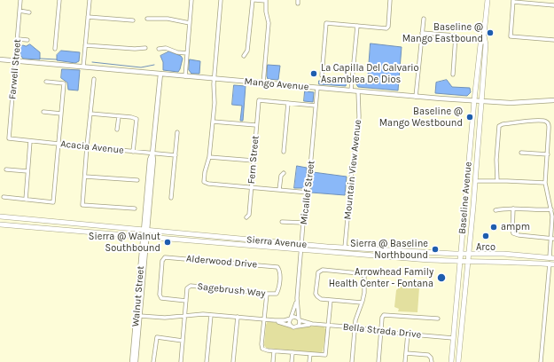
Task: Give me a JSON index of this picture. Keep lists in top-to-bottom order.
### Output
{
  "streets": {
    "main road": ["Baseline Avenue", "Sierra Avenue"],
    "street": [
      "Farwell Street",
      "Mango Avenue",
      "Acacia Avenue",
      "Fern Street",
      "Mountain View Avenue",
      "Micallef Street",
      "Alderwood Drive",
      "Sagebrush Way",
      "Walnut Street",
      "Bella Strada Drive"
    ]
  },
  "crossings": [
    ["Farwell Street", "Mango Avenue"],
    ["Farwell Street", "Acacia Avenue"],
    ["Mango Avenue", "Mountain View Avenue"],
    ["Mango Avenue", "Micallef Street"],
    ["Mango Avenue", "Baseline Avenue"],
    ["Mango Avenue", "Walnut Street"],
    ["Acacia Avenue", "Walnut Street"],
    ["Mountain View Avenue", "Sierra Avenue"],
    ["Micallef Street", "Sierra Avenue"],
    ["Micallef Street", "Bella Strada Drive"],
    ["Baseline Avenue", "Sierra Avenue"],
    ["Baseline Avenue", "Bella Strada Drive"],
    ["Sierra Avenue", "Walnut Street"],
    ["Alderwood Drive", "Sagebrush Way"]
  ],
  "places": [
    "Baseline @ Mango Eastbound",
    "La Capilla Del Calvario Asamblea De Dios",
    "Baseline @ Mango Westbound",
    "ampm",
    "Arco",
    "Sierra @ Walnut Southbound",
    "Sierra @ Baseline Northbound",
    "Arrowhead Family Health Center - Fontana"
  ]
}
